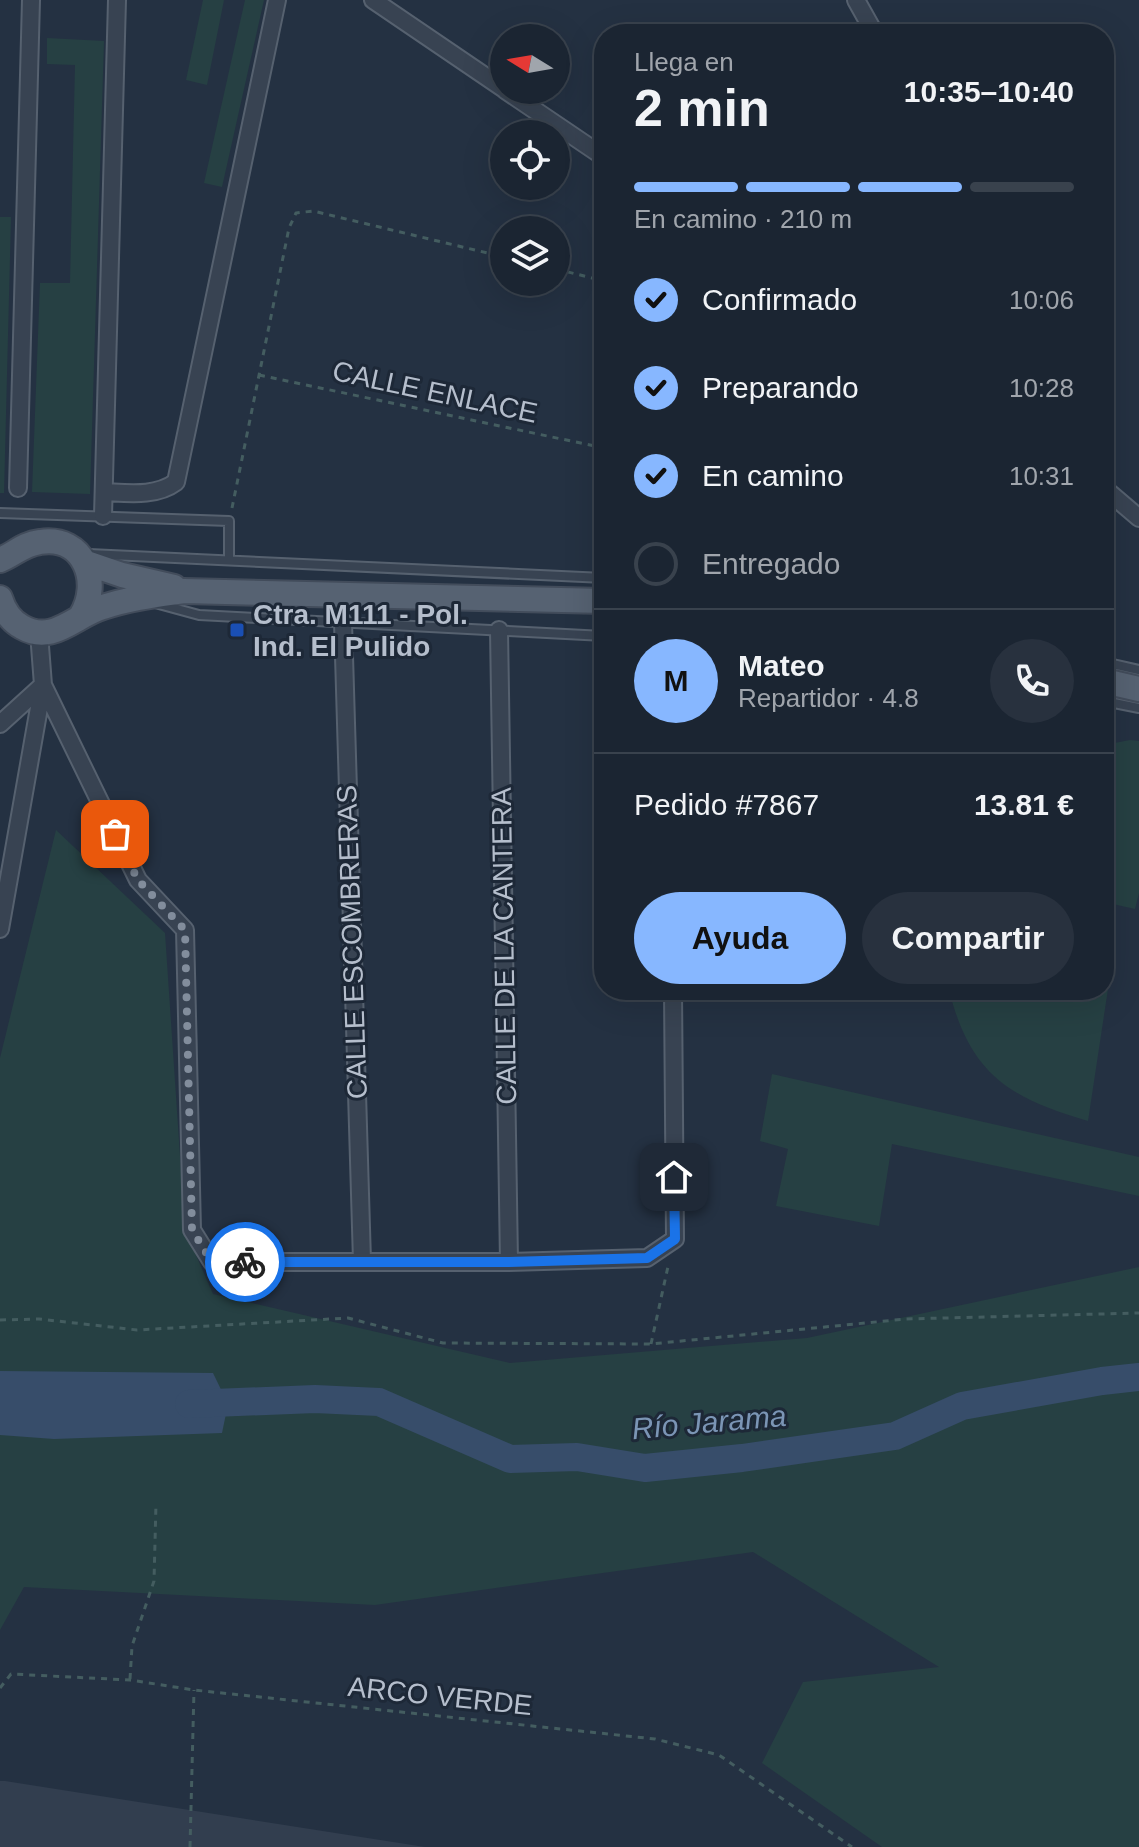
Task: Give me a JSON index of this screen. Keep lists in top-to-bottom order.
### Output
{
  "streets": {
    "street": ["CALLE ESCOMBRERAS", "CALLE DE LA CANTERA"],
    "path": ["CALLE ENLACE", "ARCO VERDE"]
  },
  "water": ["Río Jarama"],
  "places": {
    "transit": ["Ctra. M111 - Pol. Ind. El Pulido"]
  },
  "north": "left",
  "page": {
    "heading": ["2 min", "Llega en", "10:35–10:40"],
    "panel": [
      "Mateo",
      "Repartidor · 4.8",
      "Pedido #7867",
      "13.81 €"
    ],
    "bar": "En camino · 210 m",
    "list": [
      ["Confirmado", "10:06"],
      ["Preparando", "10:28"],
      ["En camino", "10:31"],
      "Entregado"
    ],
    "round": "M",
    "buttons": ["Ayuda", "Compartir"]
  }
}
